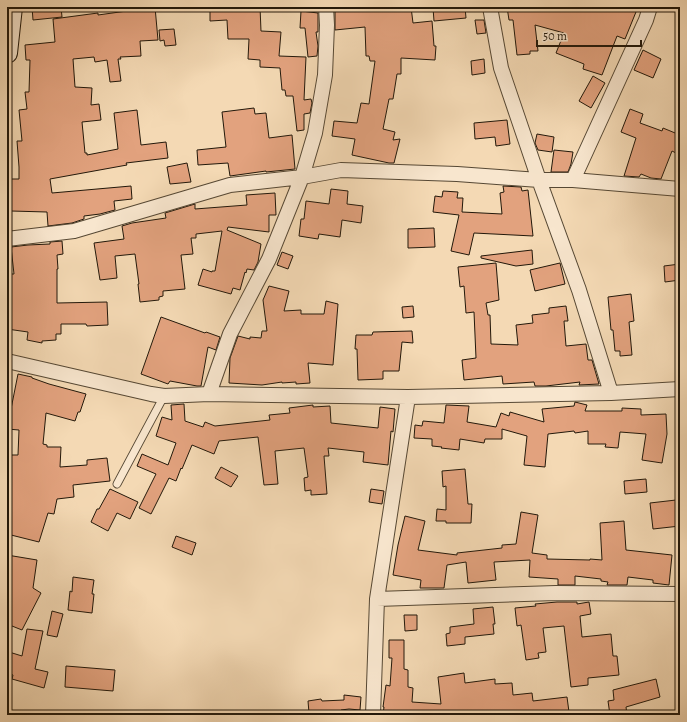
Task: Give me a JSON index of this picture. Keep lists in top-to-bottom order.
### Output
{
  "scale_bar": "50 m"
}
